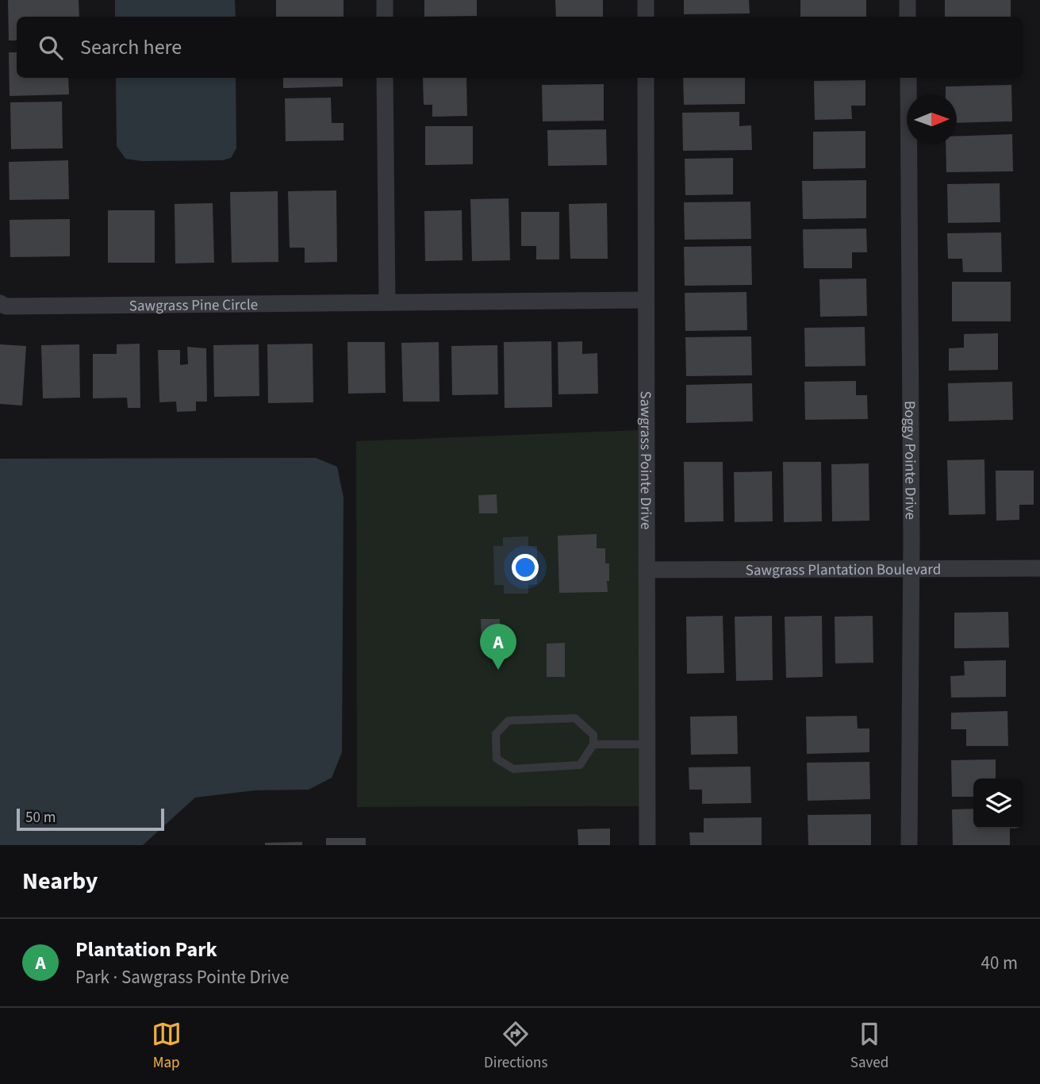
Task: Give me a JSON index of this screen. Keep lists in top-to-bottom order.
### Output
{
  "streets": {
    "street": [
      "Sawgrass Pine Circle",
      "Sawgrass Pointe Drive",
      "Boggy Pointe Drive",
      "Sawgrass Plantation Boulevard"
    ]
  },
  "crossings": [
    ["Sawgrass Pine Circle", "Sawgrass Pointe Drive"],
    ["Sawgrass Pointe Drive", "Sawgrass Plantation Boulevard"],
    ["Boggy Pointe Drive", "Sawgrass Plantation Boulevard"]
  ],
  "scale_bar": "50 m",
  "north": "right",
  "page": {
    "search": "Search here",
    "pins": "A",
    "scale": "50 m",
    "heading": "Nearby",
    "list": [
      {
        "mark": "A",
        "name": "Plantation Park",
        "note": "Park · Sawgrass Pointe Drive",
        "value": "40 m"
      }
    ],
    "nav": ["Map", "Directions", "Saved"]
  }
}
